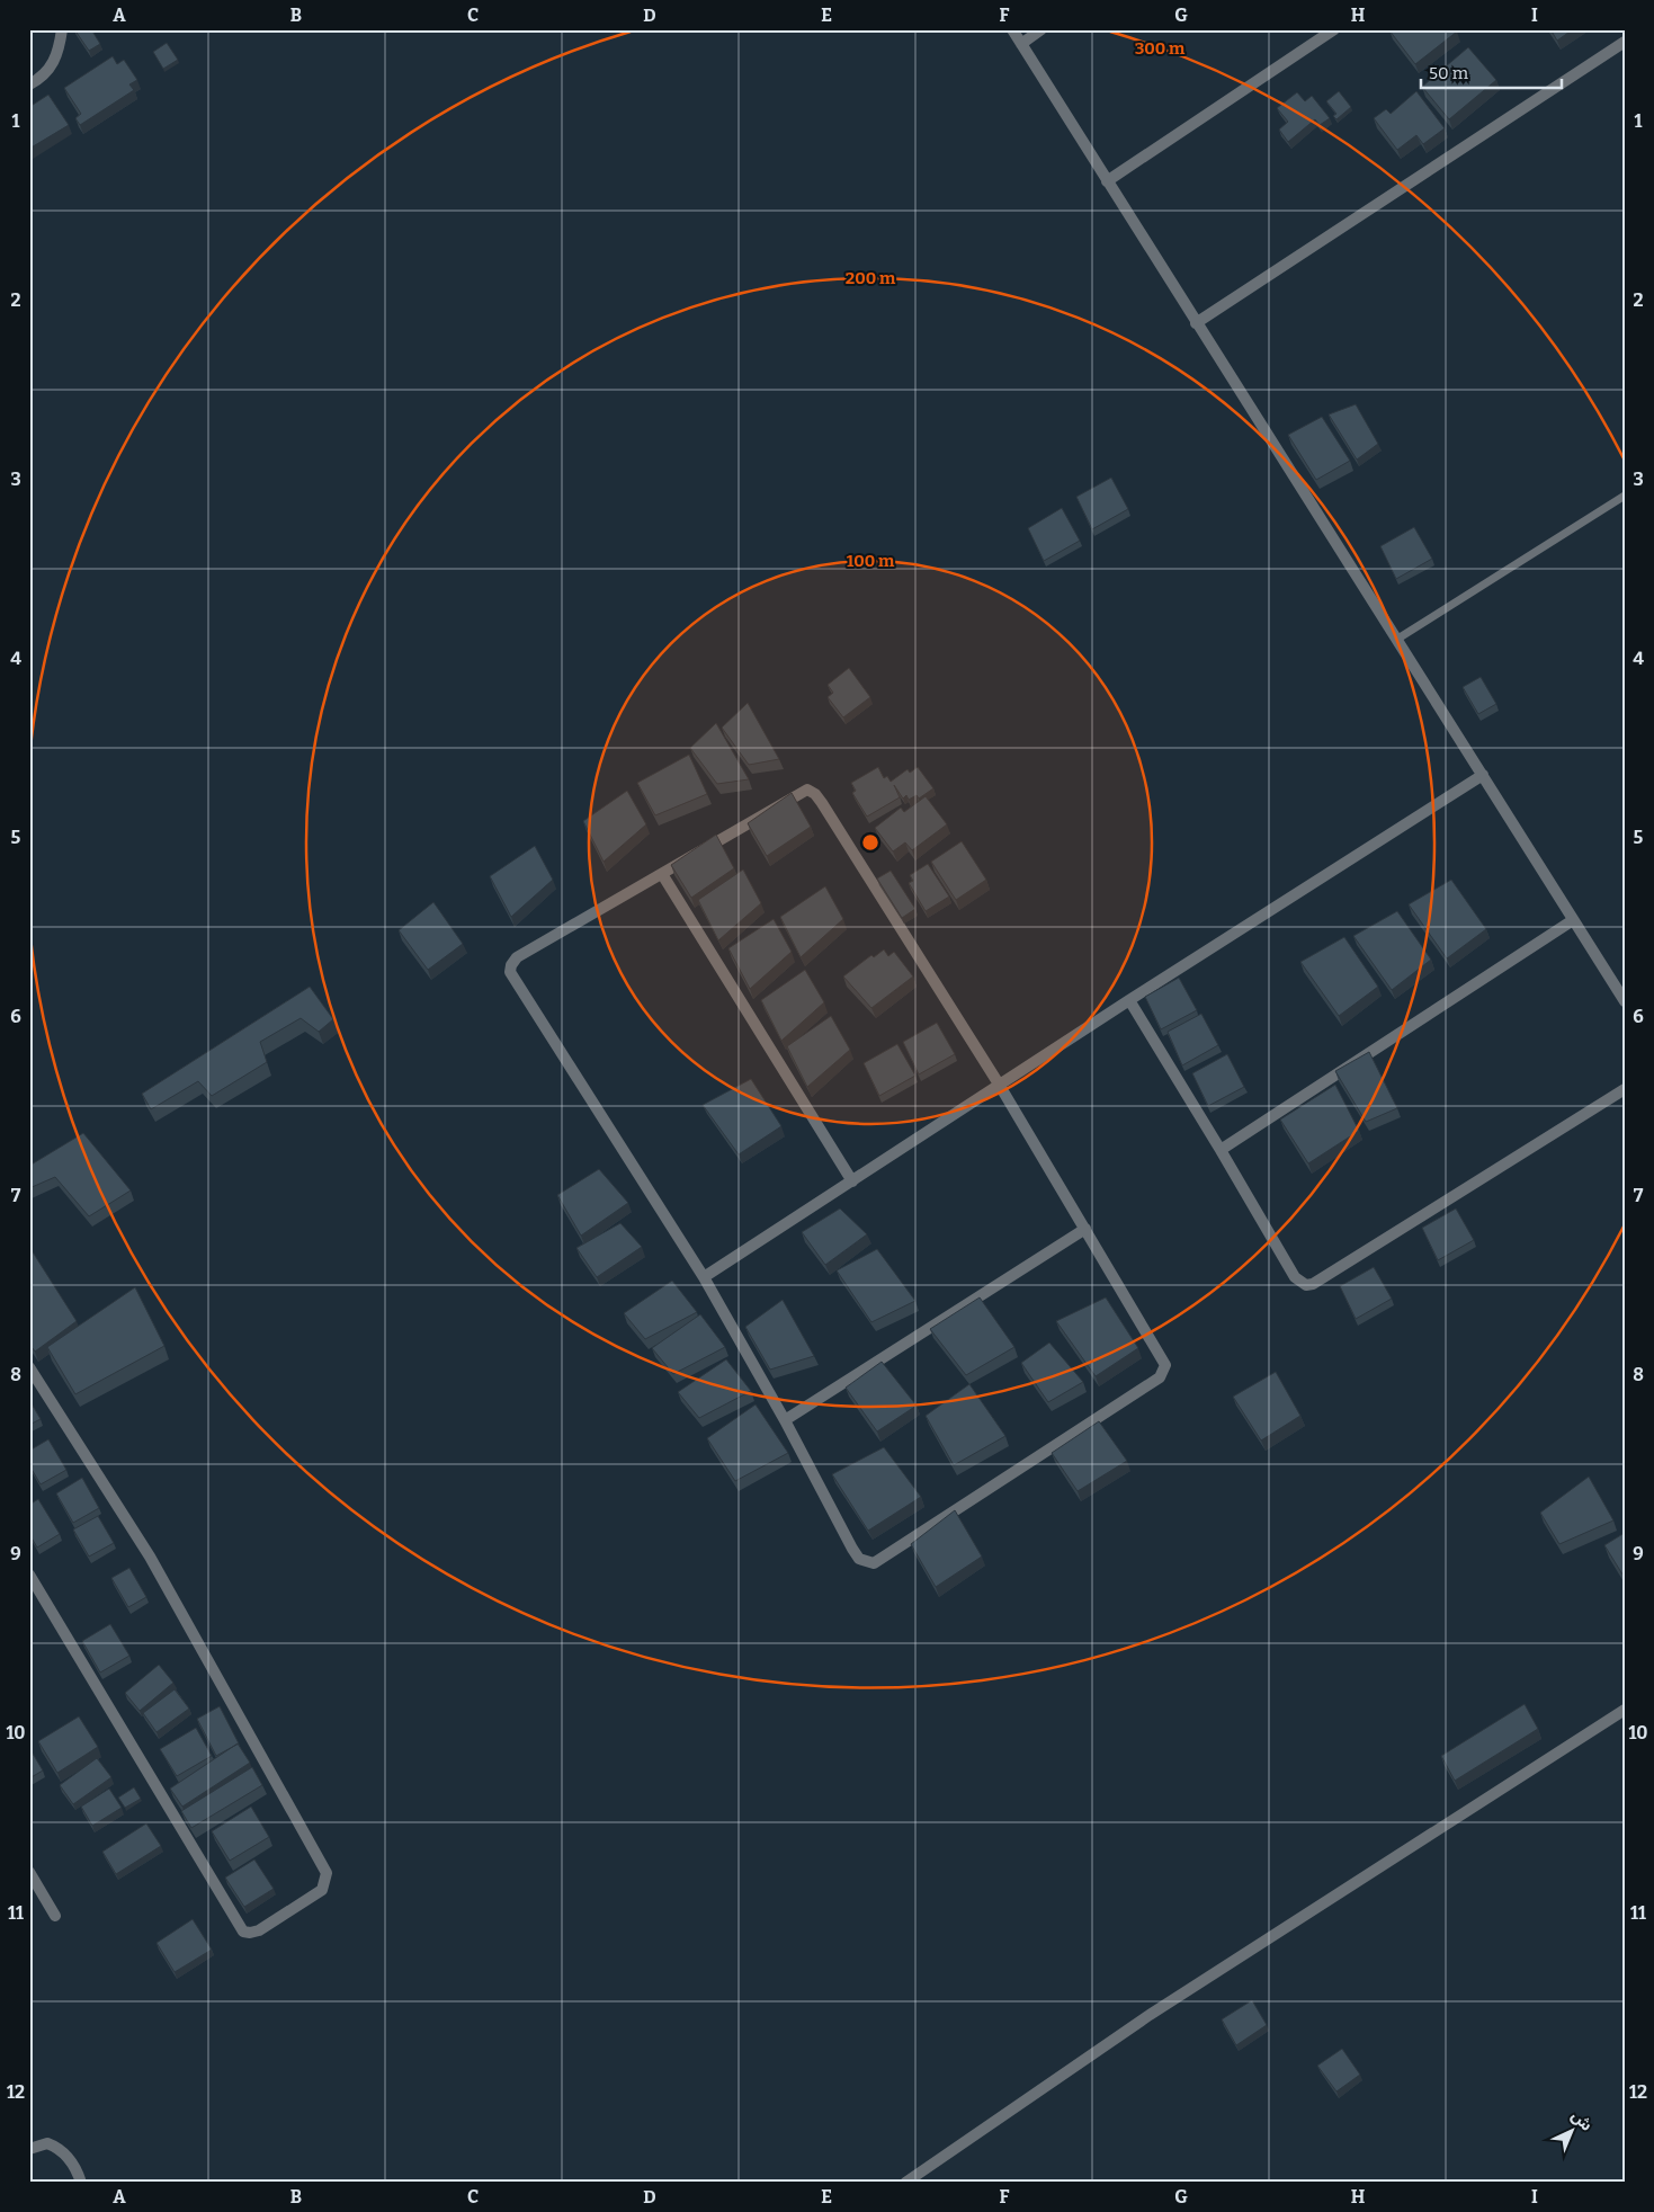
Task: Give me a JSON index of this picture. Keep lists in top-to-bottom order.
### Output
{
  "scale_bar": "50 m",
  "north": "top right",
  "grid": {
    "columns": [
      "A",
      "B",
      "C",
      "D",
      "E",
      "F",
      "G",
      "H",
      "I"
    ],
    "rows": [
      "1",
      "2",
      "3",
      "4",
      "5",
      "6",
      "7",
      "8",
      "9",
      "10",
      "11",
      "12"
    ]
  },
  "rings": ["300 m", "200 m", "100 m"]
}
